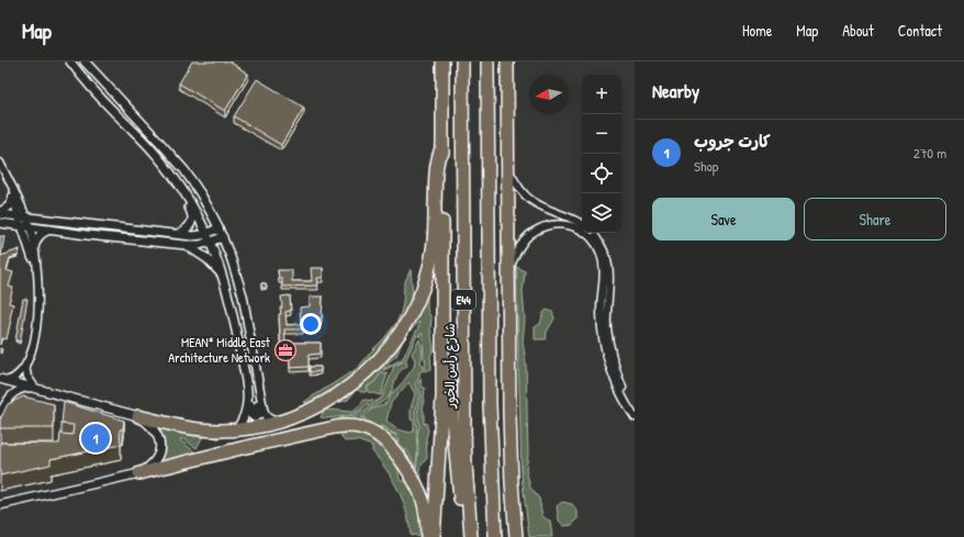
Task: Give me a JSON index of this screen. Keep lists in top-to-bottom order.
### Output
{
  "streets": {
    "highway": ["E44", "شارع رأس الخور"]
  },
  "places": {
    "office": ["MEAN* Middle East Architecture Network"]
  },
  "north": "left",
  "page": {
    "header": "Map",
    "nav": [
      "Home",
      "Map",
      "About",
      "Contact"
    ],
    "heading": "Nearby",
    "map_buttons": ["+", "−"],
    "list": [
      {
        "mark": "1",
        "name": "كارت جروب",
        "note": "Shop",
        "value": "270 m"
      }
    ],
    "buttons": ["Save", "Share"],
    "pins": "1"
  }
}
